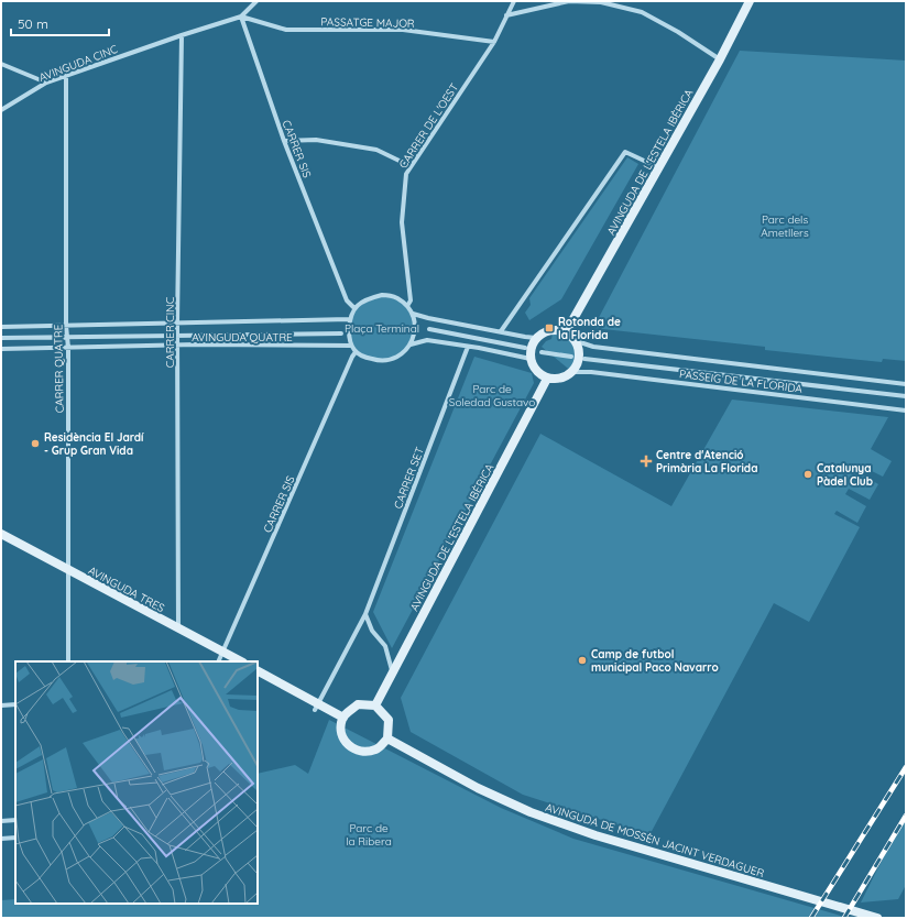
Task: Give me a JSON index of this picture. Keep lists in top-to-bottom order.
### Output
{
  "streets": {
    "main road": ["AVINGUDA DE L'ESTELA IBÈRICA", "AVINGUDA TRES", "AVINGUDA DE MOSSÈN JACINT VERDAGUER"],
    "street": [
      "PASSATGE MAJOR",
      "AVINGUDA CINC",
      "CARRER DE L'OEST",
      "CARRER SIS",
      "CARRER CINC",
      "AVINGUDA QUATRE",
      "CARRER QUATRE",
      "PASSEIG DE LA FLORIDA",
      "CARRER SET"
    ]
  },
  "crossings": [
    ["PASSATGE MAJOR", "AVINGUDA CINC"],
    ["PASSATGE MAJOR", "CARRER DE L'OEST"],
    ["PASSATGE MAJOR", "CARRER SIS"],
    ["AVINGUDA CINC", "CARRER SIS"],
    ["AVINGUDA CINC", "CARRER CINC"],
    ["AVINGUDA CINC", "CARRER QUATRE"],
    ["CARRER DE L'OEST", "CARRER SIS"],
    ["CARRER DE L'OEST", "AVINGUDA QUATRE"],
    ["CARRER SIS", "AVINGUDA QUATRE"],
    ["CARRER SIS", "AVINGUDA TRES"],
    ["AVINGUDA DE L'ESTELA IBÈRICA", "PASSEIG DE LA FLORIDA"],
    ["AVINGUDA DE L'ESTELA IBÈRICA", "AVINGUDA DE MOSSÈN JACINT VERDAGUER"],
    ["CARRER CINC", "AVINGUDA QUATRE"],
    ["CARRER CINC", "AVINGUDA TRES"],
    ["AVINGUDA QUATRE", "CARRER QUATRE"],
    ["CARRER QUATRE", "AVINGUDA TRES"]
  ],
  "parks": [
    "Parc dels Ametllers",
    "Plaça Terminal",
    "Parc de Soledad Gustavo",
    "Parc de la Ribera"
  ],
  "places": {
    "transit": ["Rotonda de la Florida"],
    "other": ["Residència El Jardí - Grup Gran Vida", "Catalunya Pàdel Club", "Camp de futbol municipal Paco Navarro"],
    "health": ["Centre d'Atenció Primària La Florida"]
  },
  "scale_bar": "50 m"
}
